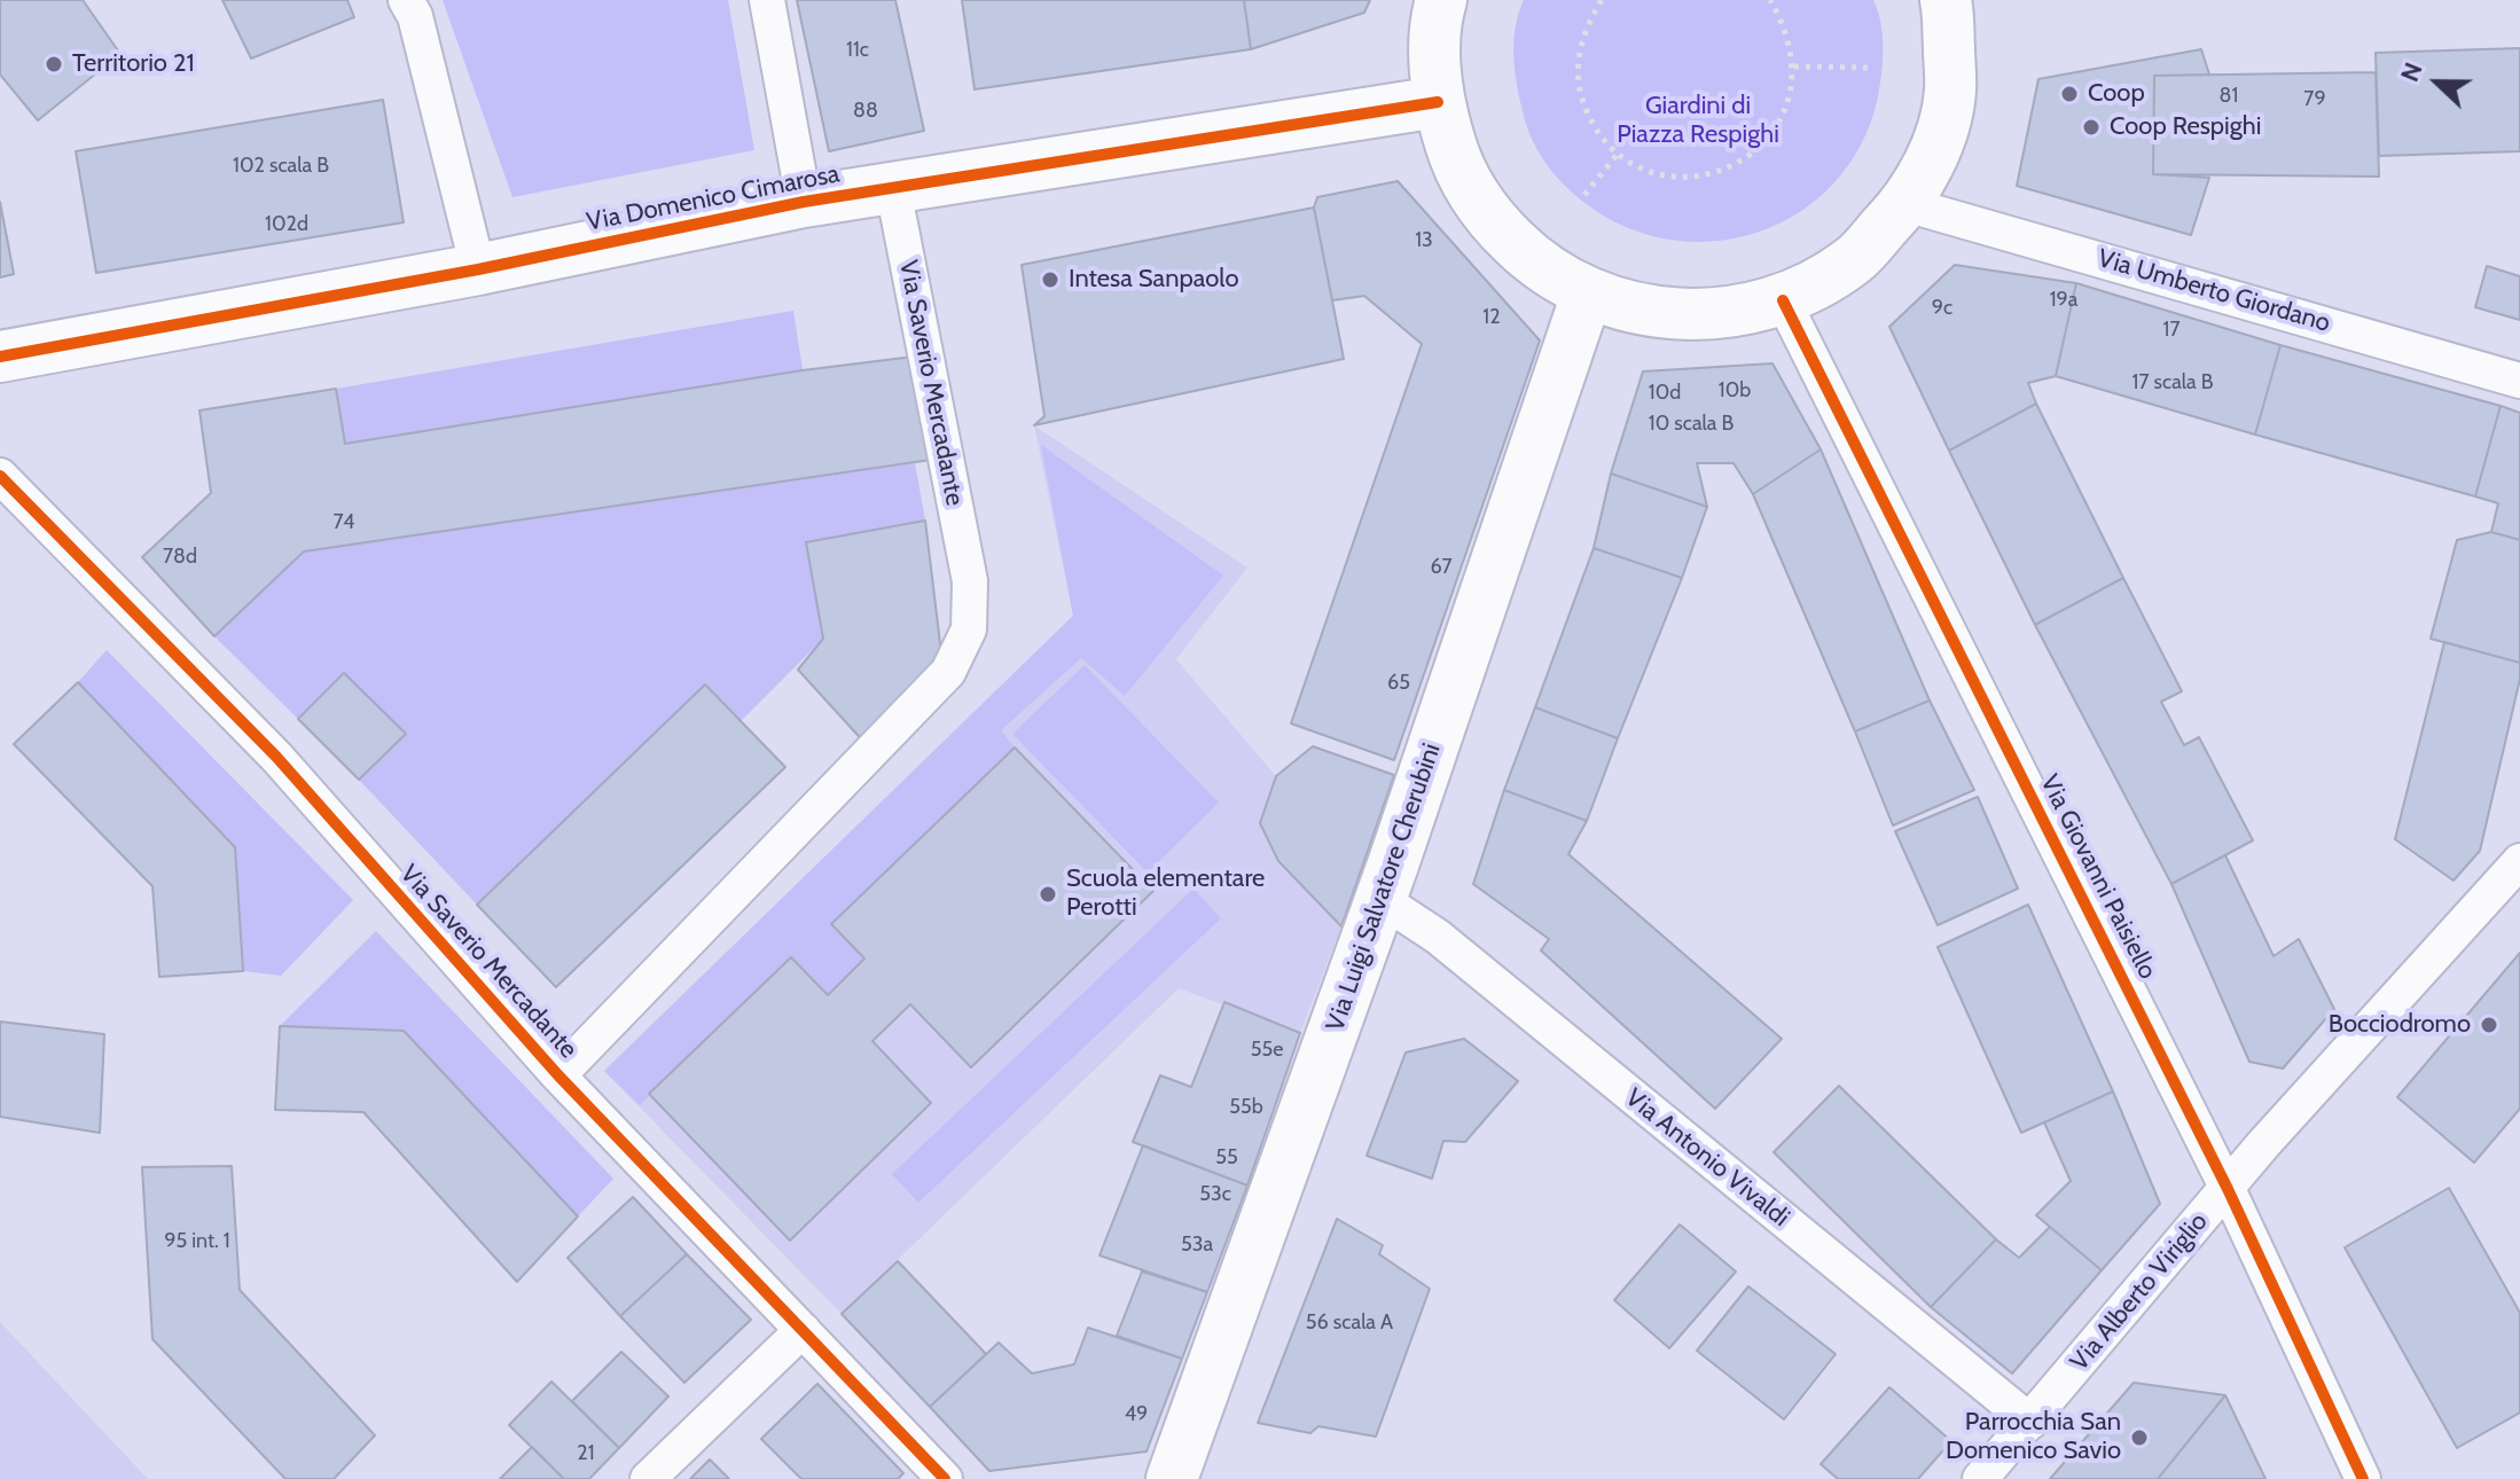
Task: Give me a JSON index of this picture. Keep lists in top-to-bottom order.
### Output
{
  "streets": {
    "street": [
      "Via Domenico Cimarosa",
      "Via Umberto Giordano",
      "Via Saverio Mercadante",
      "Via Giovanni Paisiello",
      "Via Luigi Salvatore Cherubini",
      "Via Antonio Vivaldi",
      "Via Alberto Viriglio"
    ]
  },
  "crossings": [
    ["Via Domenico Cimarosa", "Via Saverio Mercadante"],
    ["Via Giovanni Paisiello", "Via Alberto Viriglio"],
    ["Via Luigi Salvatore Cherubini", "Via Antonio Vivaldi"],
    ["Via Antonio Vivaldi", "Via Alberto Viriglio"]
  ],
  "parks": ["Giardini di Piazza Respighi"],
  "places": [
    "Territorio 21",
    "Coop",
    "Coop Respighi",
    "Intesa Sanpaolo",
    "Scuola elementare Perotti",
    "Bocciodromo",
    "Parrocchia San Domenico Savio"
  ],
  "house_numbers": [
    "11c",
    "81",
    "79",
    "88",
    "102 scala B",
    "102d",
    "13",
    "19a",
    "9c",
    "12",
    "17",
    "17 scala B",
    "10b",
    "10d",
    "10 scala B",
    "74",
    "78d",
    "67",
    "65",
    "55e",
    "55b",
    "55",
    "53c",
    "95 int. 1",
    "53a",
    "56 scala A",
    "49",
    "21"
  ],
  "north": "left"
}
